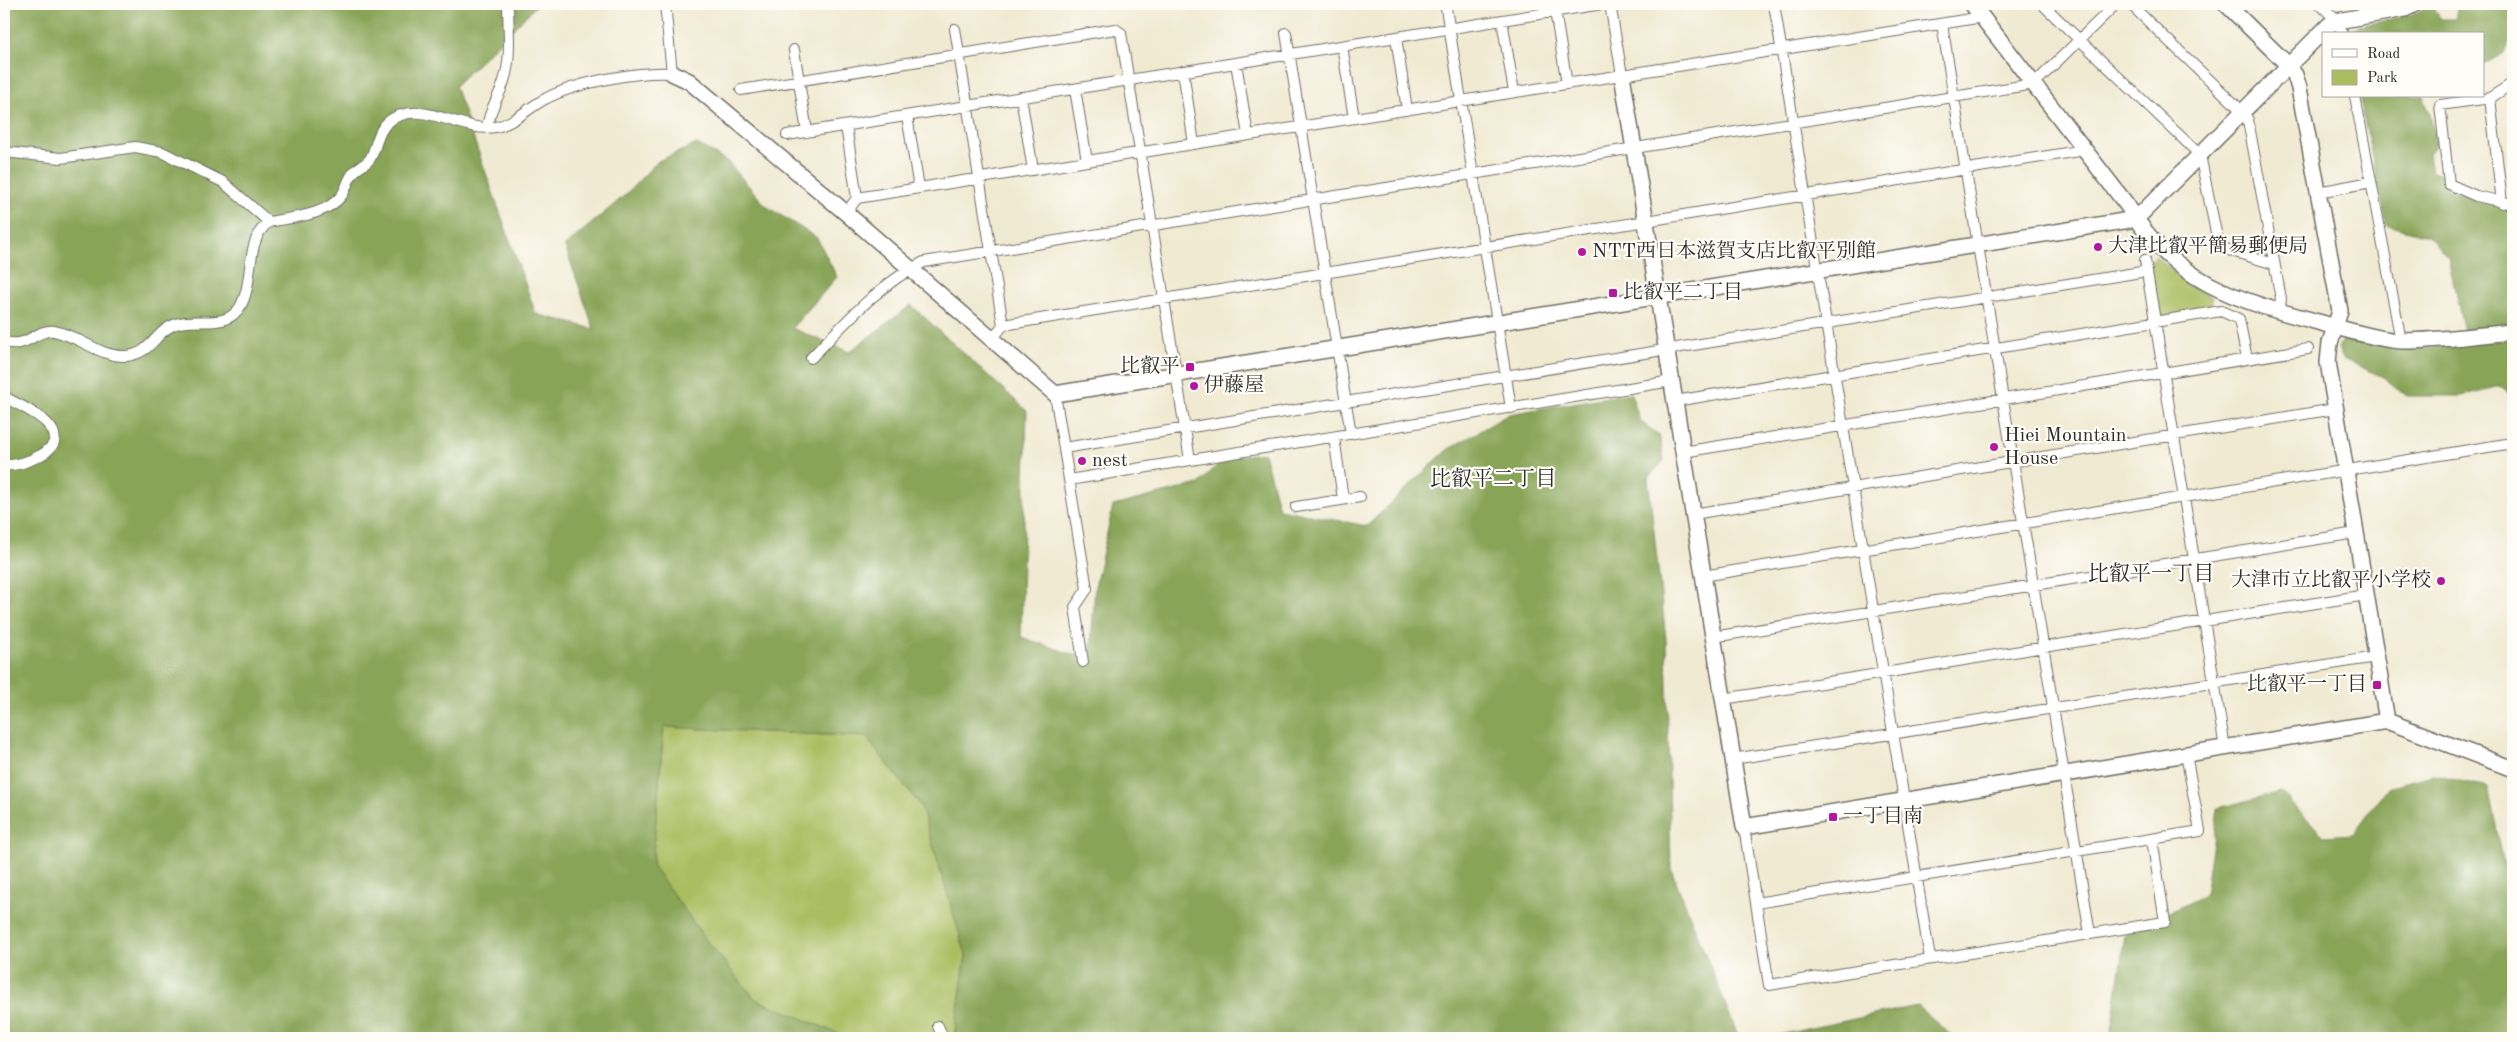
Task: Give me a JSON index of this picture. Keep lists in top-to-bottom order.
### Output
{
  "districts": ["比叡平二丁目", "比叡平一丁目"],
  "places": {
    "other": [
      "大津比叡平簡易郵便局",
      "NTT西日本滋賀支店比叡平別館",
      "伊藤屋",
      "Hiei Mountain House",
      "nest",
      "大津市立比叡平小学校"
    ],
    "transit": [
      "比叡平二丁目",
      "比叡平",
      "比叡平一丁目",
      "一丁目南"
    ]
  },
  "legend": ["Road", "Park"]
}
